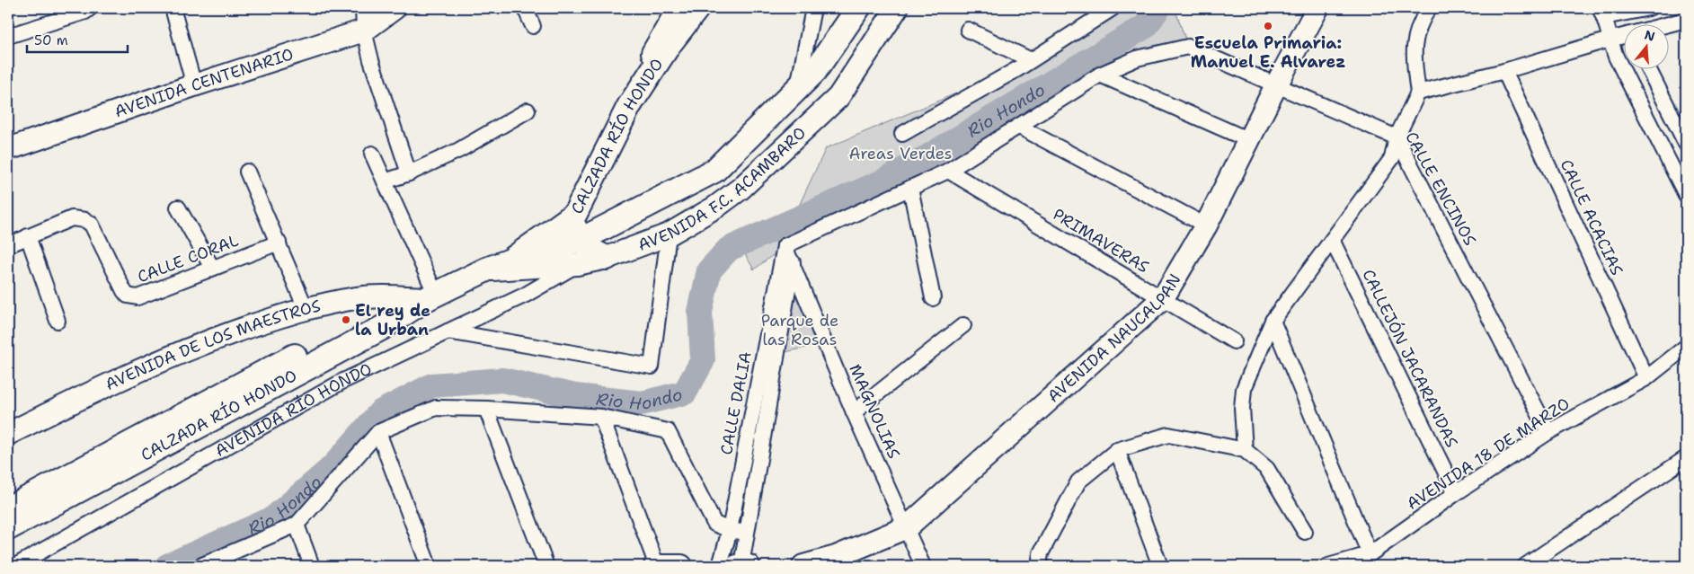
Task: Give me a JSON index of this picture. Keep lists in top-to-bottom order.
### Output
{
  "streets": {
    "main road": [
      "AVENIDA CENTENARIO",
      "CALZADA RÍO HONDO",
      "AVENIDA F.C. ACAMBARO",
      "AVENIDA NAUCALPAN",
      "AVENIDA DE LOS MAESTROS"
    ],
    "street": [
      "CALLE ENCINOS",
      "CALLE ACACIAS",
      "PRIMAVERAS",
      "CALLE CORAL",
      "CALLEJÓN JACARANDAS",
      "CALLE DALIA",
      "AVENIDA RÍO HONDO",
      "MAGNOLIAS",
      "AVENIDA 18 DE MARZO"
    ]
  },
  "crossings": [
    ["CALZADA RÍO HONDO", "AVENIDA F.C. ACAMBARO"],
    ["CALZADA RÍO HONDO", "AVENIDA DE LOS MAESTROS"],
    ["AVENIDA F.C. ACAMBARO", "AVENIDA RÍO HONDO"],
    ["CALLE ENCINOS", "AVENIDA NAUCALPAN"],
    ["CALLE ENCINOS", "AVENIDA 18 DE MARZO"],
    ["CALLE ACACIAS", "AVENIDA 18 DE MARZO"],
    ["PRIMAVERAS", "AVENIDA NAUCALPAN"],
    ["AVENIDA NAUCALPAN", "MAGNOLIAS"],
    ["CALLEJÓN JACARANDAS", "AVENIDA 18 DE MARZO"],
    ["CALLE DALIA", "MAGNOLIAS"]
  ],
  "water": ["Rio Hondo"],
  "parks": ["Areas Verdes", "Parque de las Rosas"],
  "places": ["Escuela Primaria: Manuel E. Alvarez", "El rey de la Urban"],
  "scale_bar": "50 m",
  "north": "top"
}
